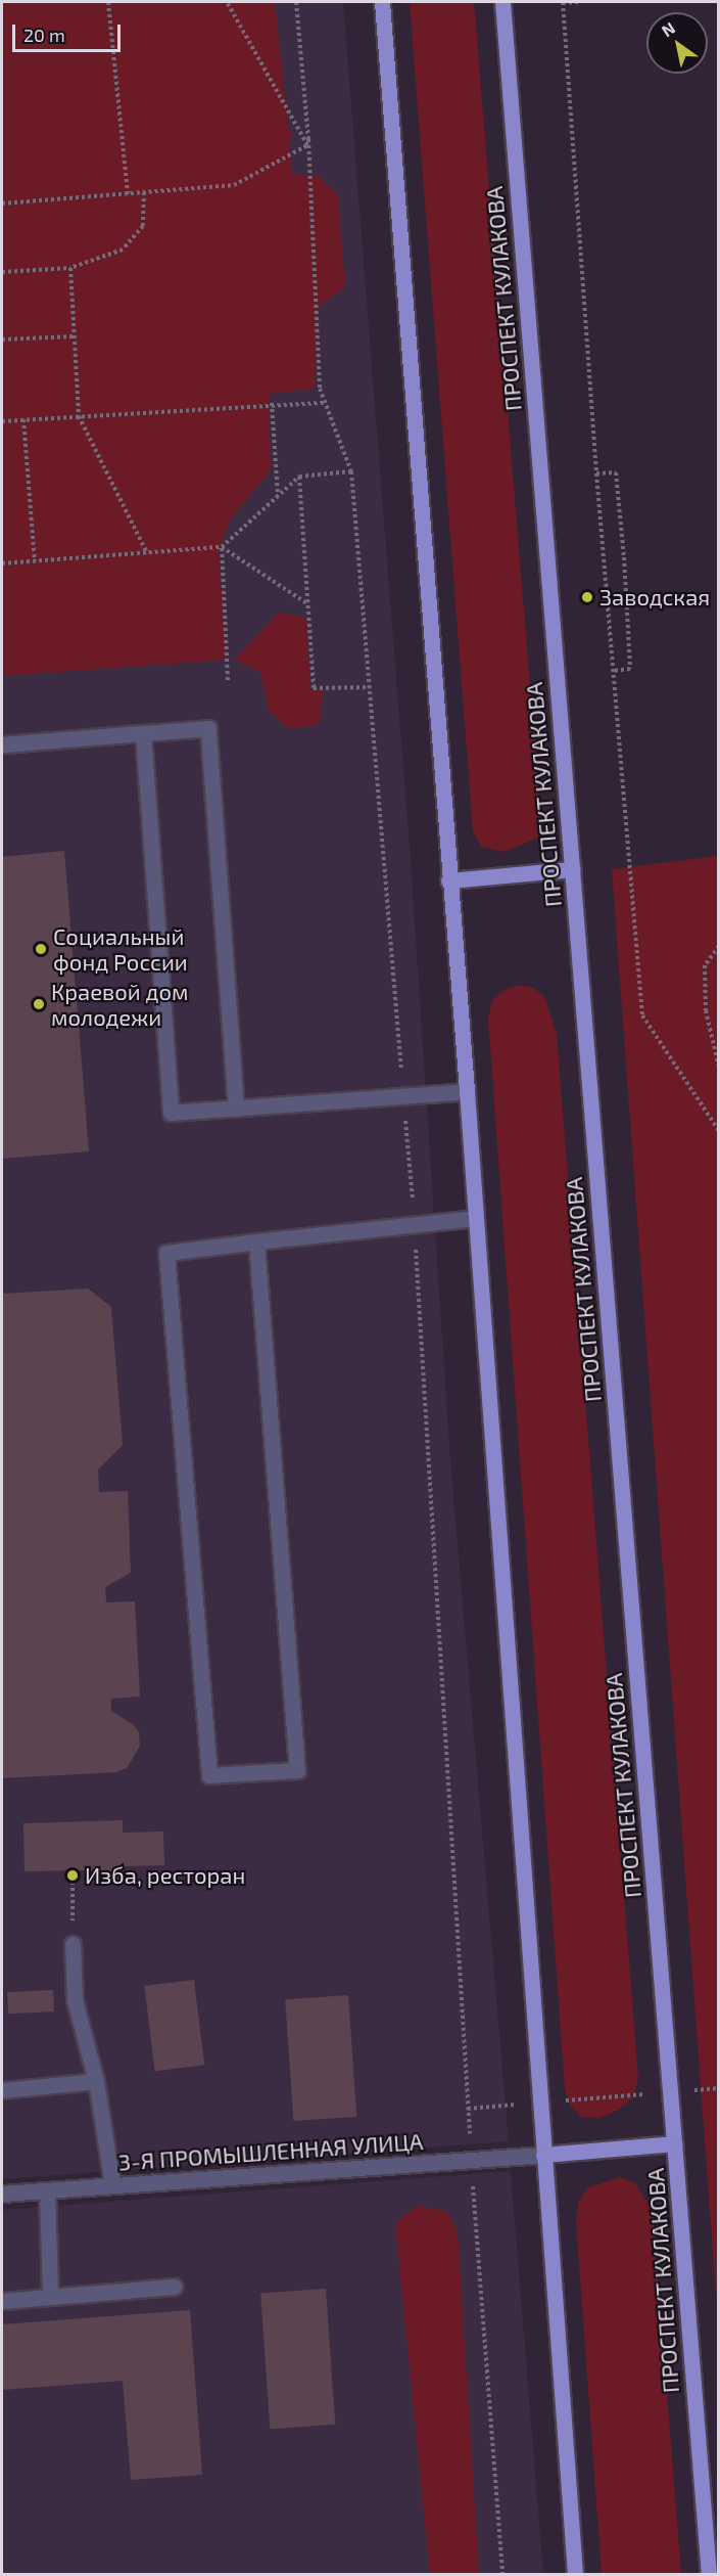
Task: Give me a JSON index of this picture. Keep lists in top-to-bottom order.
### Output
{
  "streets": {
    "main road": ["ПРОСПЕКТ КУЛАКОВА"],
    "street": ["3-Я ПРОМЫШЛЕННАЯ УЛИЦА"]
  },
  "places": [
    "Заводская",
    "Социальный фонд России",
    "Краевой дом молодежи",
    "Изба, ресторан"
  ],
  "scale_bar": "20 m",
  "north": "top left"
}
